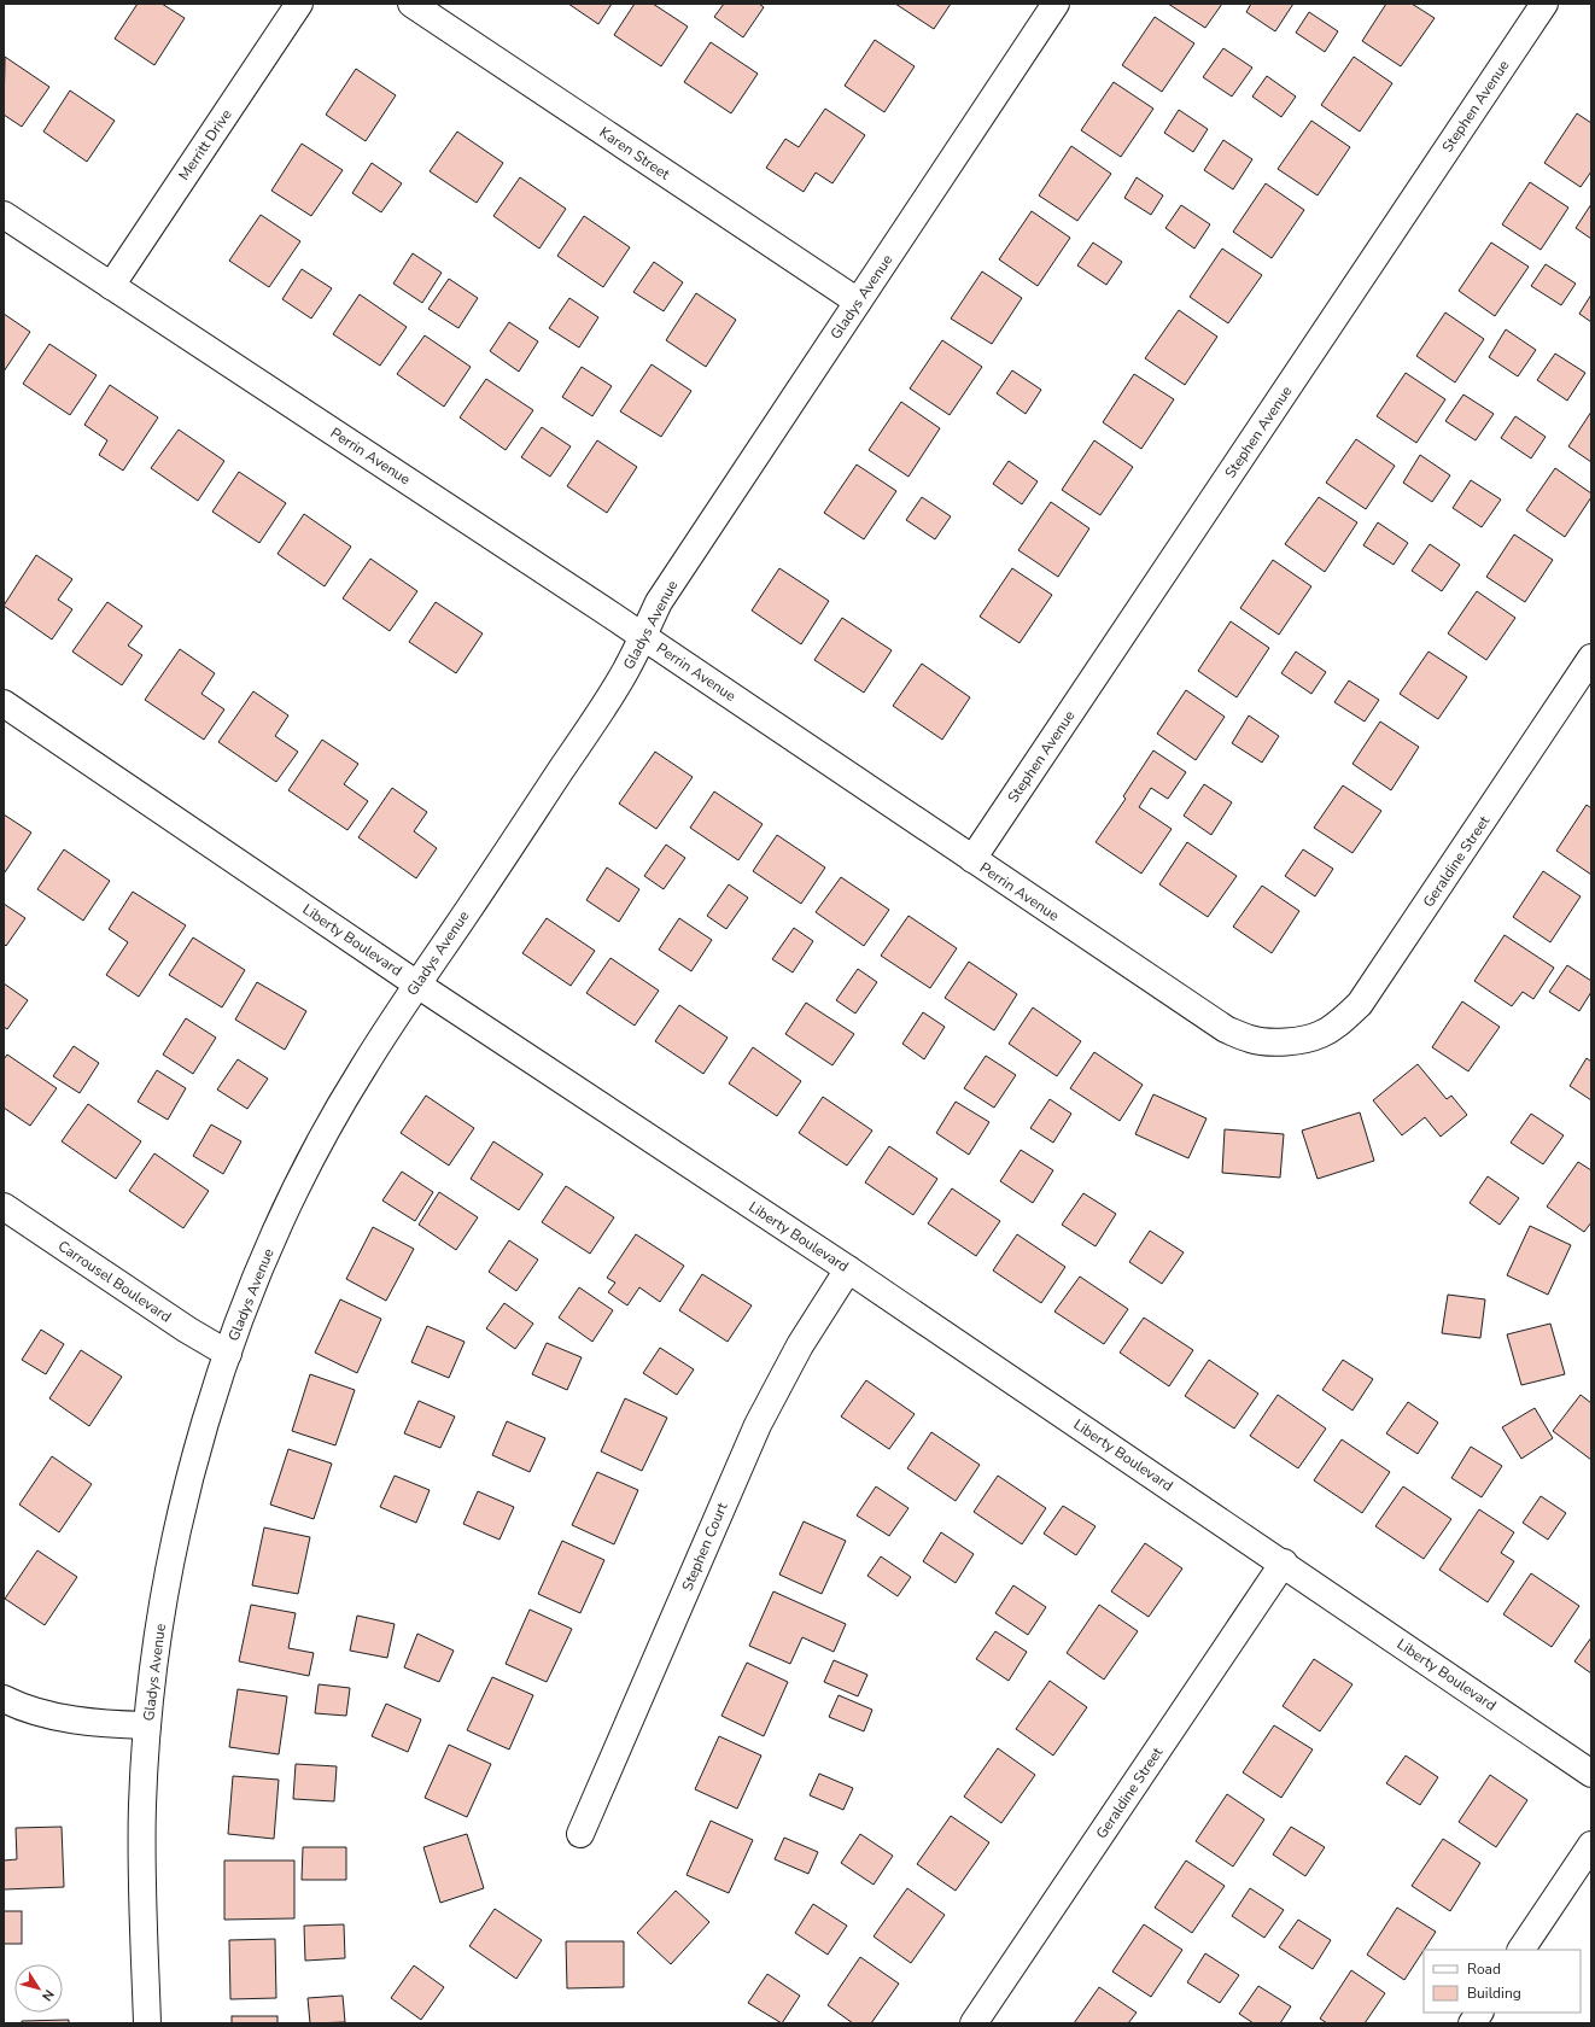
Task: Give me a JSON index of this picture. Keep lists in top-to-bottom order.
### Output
{
  "streets": {
    "street": [
      "Stephen Avenue",
      "Merritt Drive",
      "Karen Street",
      "Gladys Avenue",
      "Perrin Avenue",
      "Geraldine Street",
      "Liberty Boulevard",
      "Carrousel Boulevard",
      "Stephen Court"
    ]
  },
  "crossings": [
    ["Stephen Avenue", "Perrin Avenue"],
    ["Merritt Drive", "Perrin Avenue"],
    ["Karen Street", "Gladys Avenue"],
    ["Gladys Avenue", "Perrin Avenue"],
    ["Gladys Avenue", "Liberty Boulevard"],
    ["Gladys Avenue", "Carrousel Boulevard"],
    ["Perrin Avenue", "Geraldine Street"],
    ["Geraldine Street", "Liberty Boulevard"],
    ["Liberty Boulevard", "Stephen Court"]
  ],
  "legend": ["Road", "Building"],
  "north": "bottom right"
}
